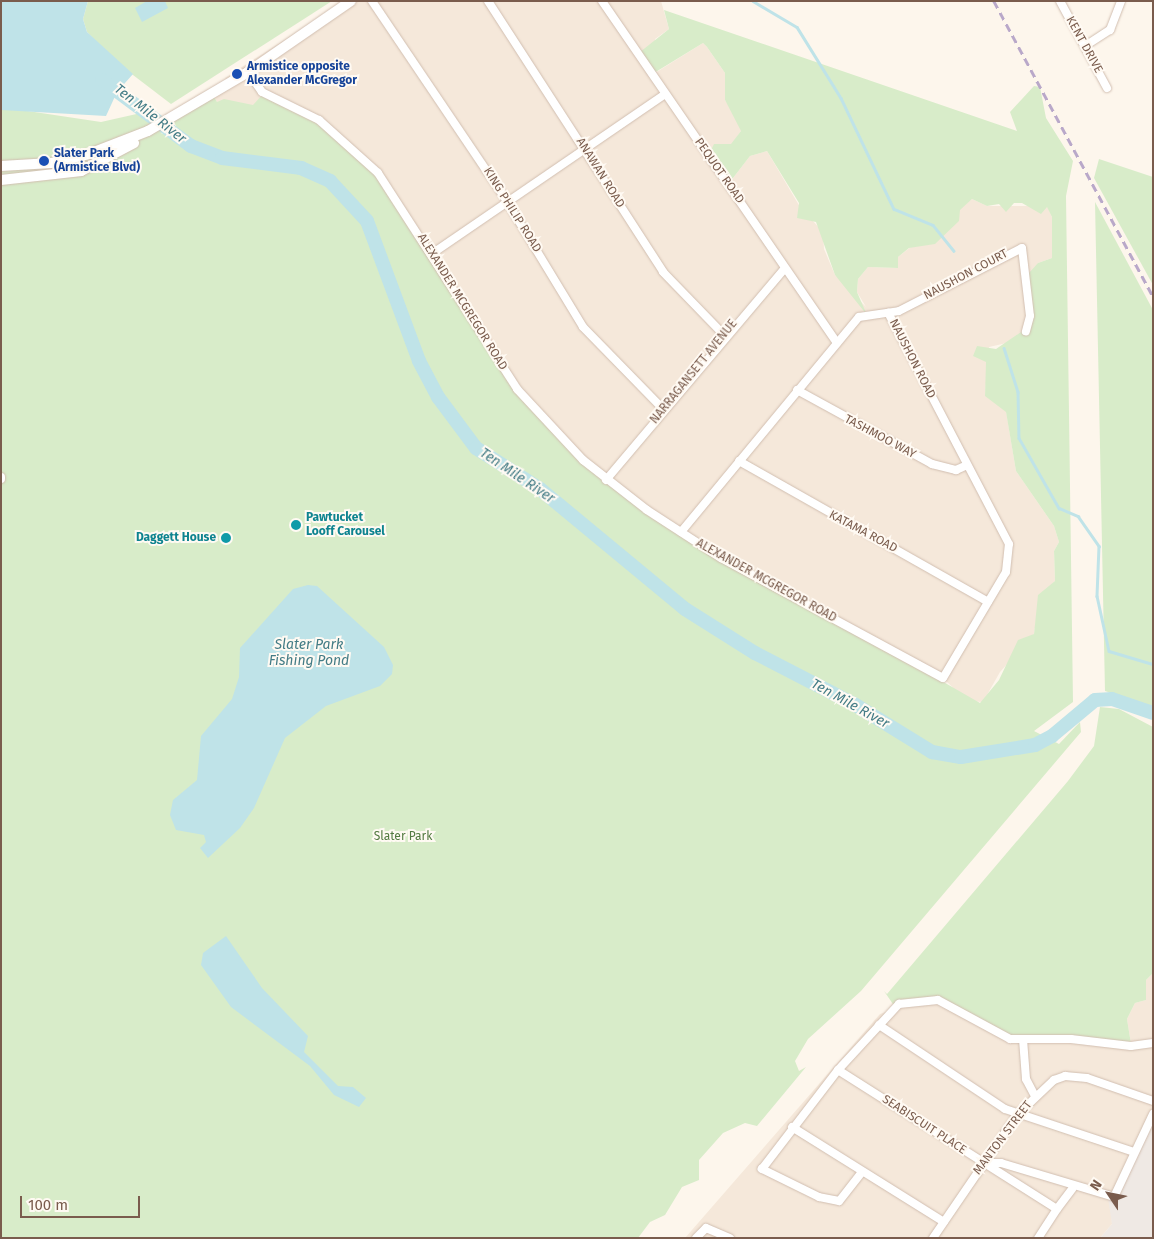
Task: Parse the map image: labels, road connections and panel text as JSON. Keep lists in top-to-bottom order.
{
  "streets": {
    "street": [
      "KENT DRIVE",
      "PEQUOT ROAD",
      "ANAWAN ROAD",
      "KING PHILIP ROAD",
      "NAUSHON COURT",
      "ALEXANDER MCGREGOR ROAD",
      "NAUSHON ROAD",
      "NARRAGANSETT AVENUE",
      "TASHMOO WAY",
      "KATAMA ROAD",
      "SEABISCUIT PLACE",
      "MANTON STREET"
    ]
  },
  "crossings": [
    ["PEQUOT ROAD", "NAUSHON ROAD"],
    ["PEQUOT ROAD", "NARRAGANSETT AVENUE"],
    ["ANAWAN ROAD", "NARRAGANSETT AVENUE"],
    ["KING PHILIP ROAD", "NARRAGANSETT AVENUE"],
    ["NAUSHON COURT", "NAUSHON ROAD"],
    ["ALEXANDER MCGREGOR ROAD", "NAUSHON ROAD"],
    ["ALEXANDER MCGREGOR ROAD", "NARRAGANSETT AVENUE"],
    ["NAUSHON ROAD", "TASHMOO WAY"],
    ["NAUSHON ROAD", "KATAMA ROAD"],
    ["SEABISCUIT PLACE", "MANTON STREET"]
  ],
  "water": ["Ten Mile River", "Slater Park Fishing Pond"],
  "parks": ["Slater Park"],
  "places": [
    "Armistice opposite Alexander McGregor",
    "Slater Park (Armistice Blvd)",
    "Pawtucket Looff Carousel",
    "Daggett House"
  ],
  "scale_bar": "100 m",
  "north": "top left"
}
